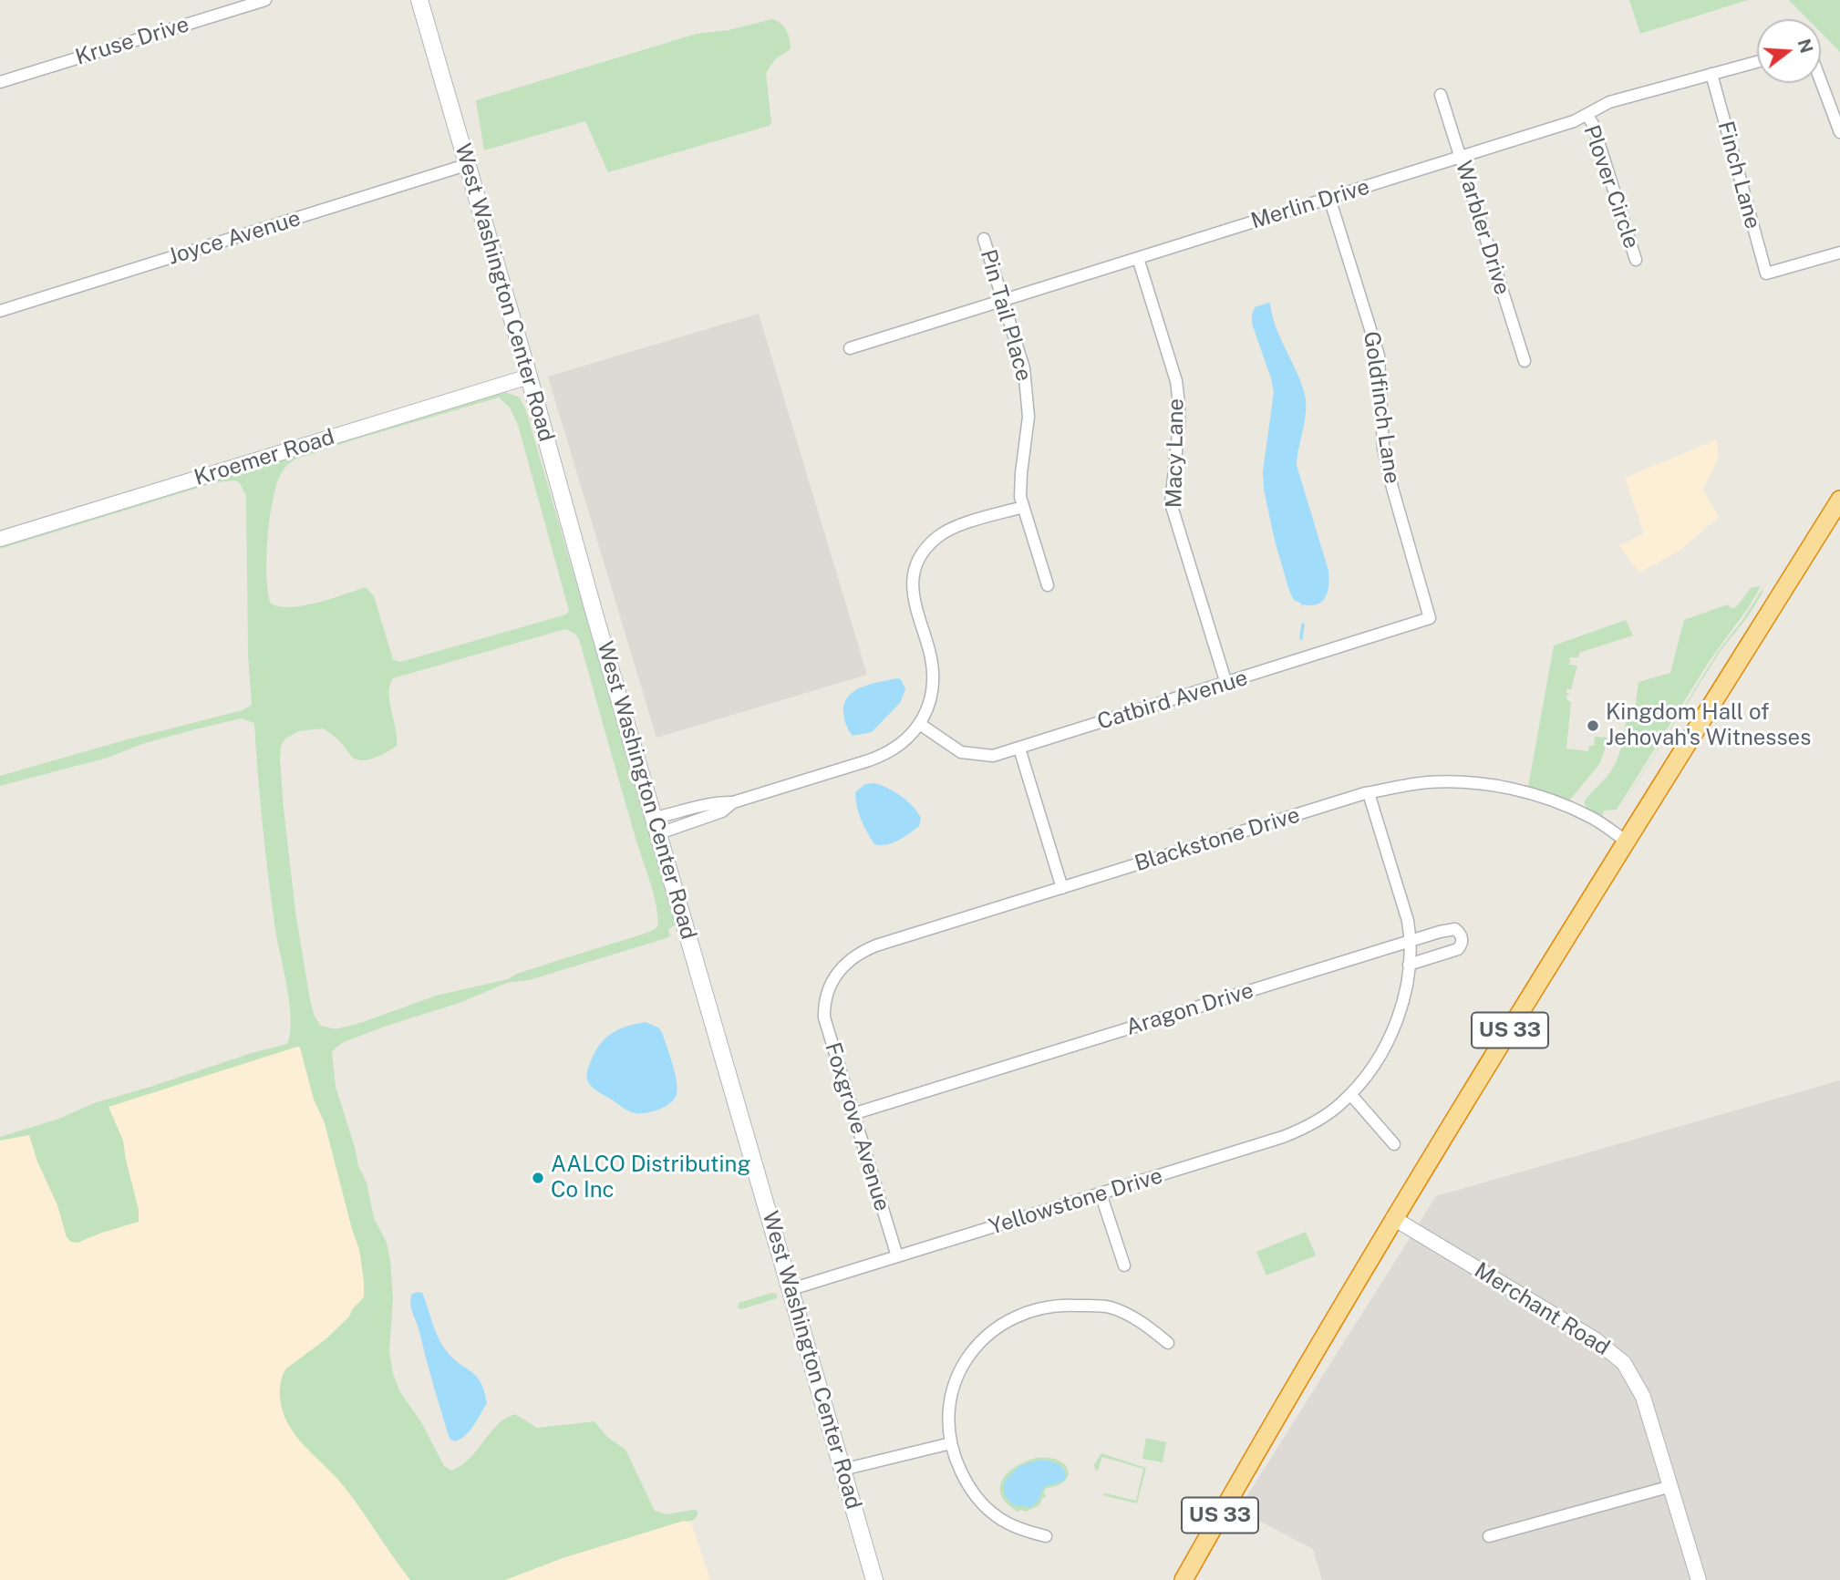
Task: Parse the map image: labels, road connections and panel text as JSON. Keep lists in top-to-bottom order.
{
  "streets": {
    "highway": ["US 33"],
    "main road": ["West Washington Center Road"],
    "street": [
      "Kruse Drive",
      "Finch Lane",
      "Plover Circle",
      "Merlin Drive",
      "Warbler Drive",
      "Joyce Avenue",
      "Pin Tail Place",
      "Goldfinch Lane",
      "Macy Lane",
      "Kroemer Road",
      "Catbird Avenue",
      "Blackstone Drive",
      "Aragon Drive",
      "Foxgrove Avenue",
      "Yellowstone Drive",
      "Merchant Road"
    ]
  },
  "crossings": [
    ["Finch Lane", "Merlin Drive"],
    ["Plover Circle", "Merlin Drive"],
    ["Merlin Drive", "Warbler Drive"],
    ["Merlin Drive", "Pin Tail Place"],
    ["Merlin Drive", "Goldfinch Lane"],
    ["Merlin Drive", "Macy Lane"],
    ["Joyce Avenue", "West Washington Center Road"],
    ["West Washington Center Road", "Kroemer Road"],
    ["West Washington Center Road", "Yellowstone Drive"],
    ["Goldfinch Lane", "Catbird Avenue"],
    ["Macy Lane", "Catbird Avenue"],
    ["Blackstone Drive", "US 33"],
    ["Blackstone Drive", "Foxgrove Avenue"],
    ["Blackstone Drive", "Yellowstone Drive"],
    ["Aragon Drive", "Foxgrove Avenue"],
    ["Aragon Drive", "Yellowstone Drive"],
    ["US 33", "Merchant Road"],
    ["Foxgrove Avenue", "Yellowstone Drive"]
  ],
  "places": ["Kingdom Hall of Jehovah's Witnesses", "AALCO Distributing Co Inc"],
  "north": "right"
}
